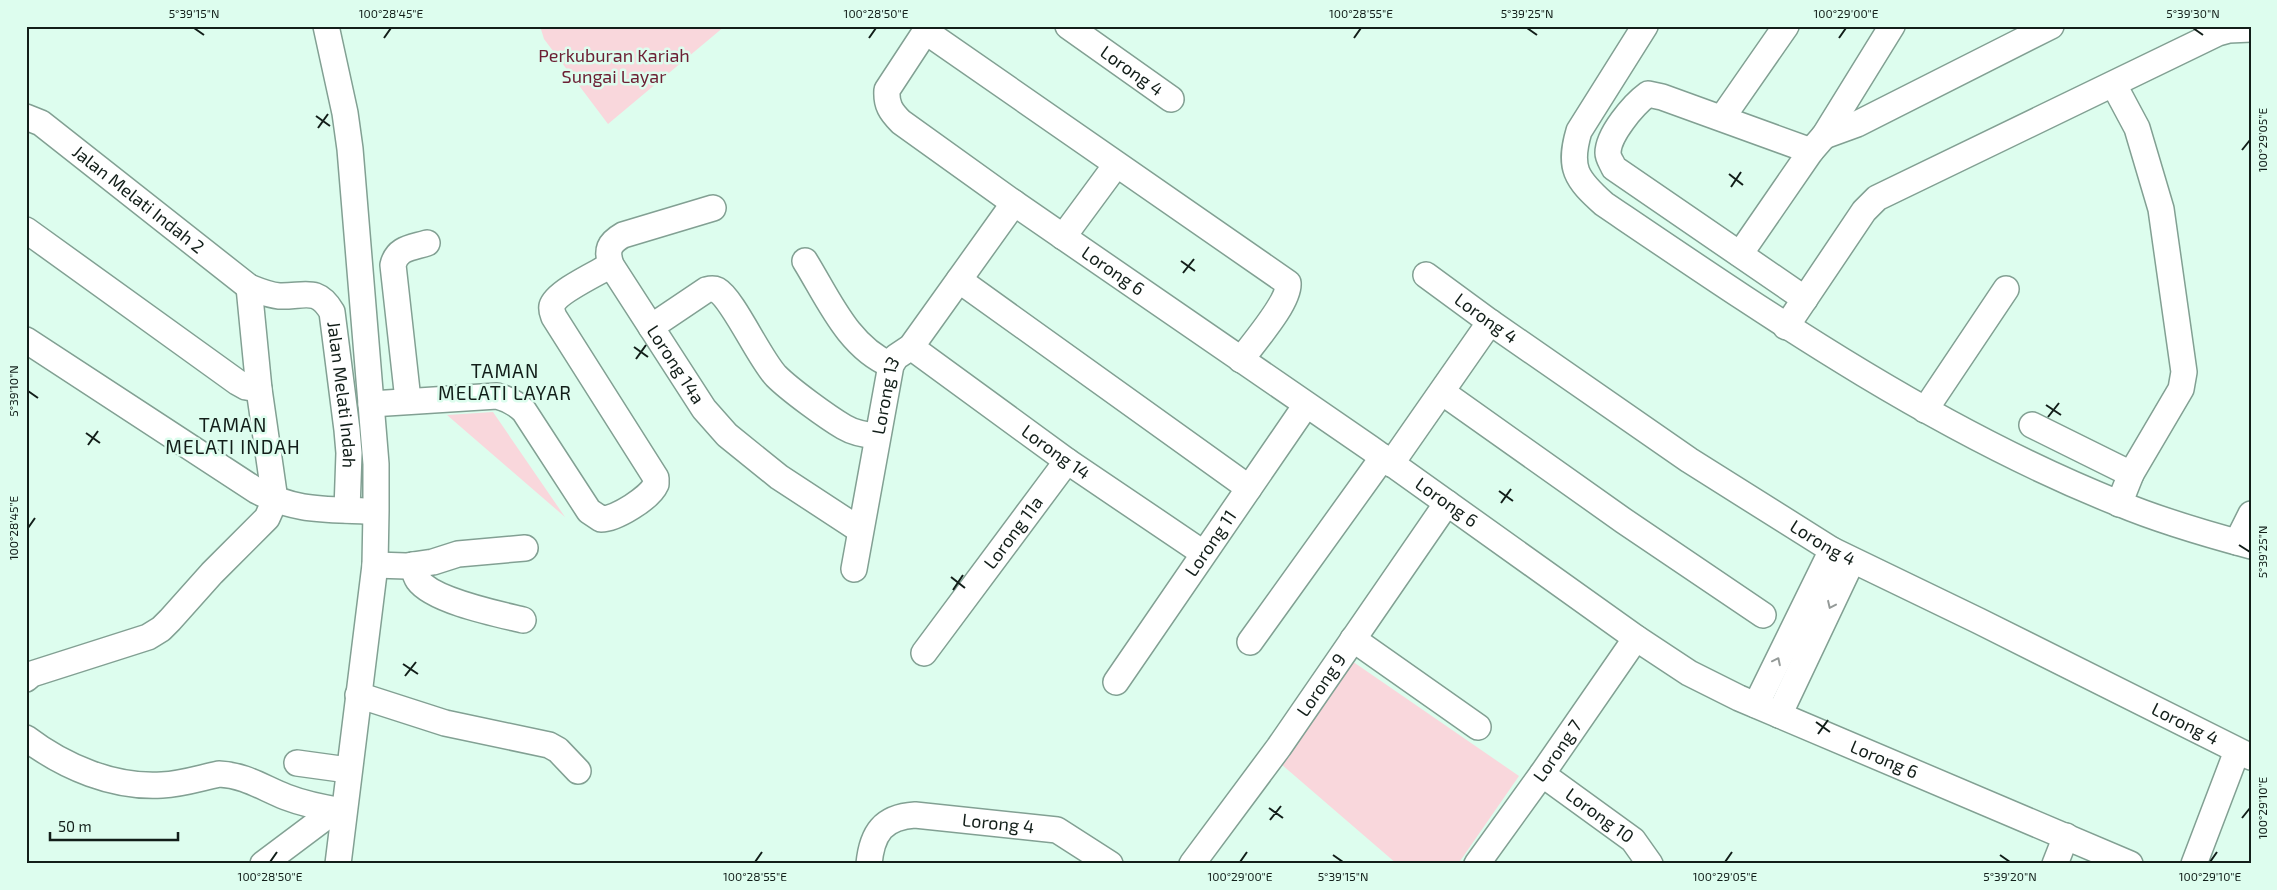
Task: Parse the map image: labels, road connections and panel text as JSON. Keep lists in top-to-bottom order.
{
  "streets": {
    "street": [
      "Lorong 4",
      "Jalan Melati Indah 2",
      "Lorong 6",
      "Lorong 14a",
      "Jalan Melati Indah",
      "Lorong 13",
      "Lorong 14",
      "Lorong 11a",
      "Lorong 11",
      "Lorong 9",
      "Lorong 7",
      "Lorong 10"
    ]
  },
  "crossings": [
    ["Jalan Melati Indah 2", "Jalan Melati Indah"],
    ["Lorong 6", "Lorong 13"],
    ["Lorong 6", "Lorong 11"],
    ["Lorong 6", "Lorong 9"],
    ["Lorong 6", "Lorong 7"],
    ["Lorong 14a", "Lorong 13"],
    ["Lorong 13", "Lorong 14"],
    ["Lorong 14", "Lorong 11a"],
    ["Lorong 14", "Lorong 11"],
    ["Lorong 7", "Lorong 10"]
  ],
  "districts": ["TAMAN MELATI LAYAR", "TAMAN MELATI INDAH"],
  "parks": ["Perkuburan Kariah Sungai Layar"],
  "scale_bar": "50 m",
  "coordinates": [
    "5°39'15\"N",
    "100°28'45\"E",
    "100°28'50\"E",
    "100°28'55\"E",
    "5°39'25\"N",
    "100°29'00\"E",
    "5°39'30\"N",
    "100°29'05\"E",
    "5°39'10\"N",
    "100°29'10\"E",
    "5°39'20\"N"
  ]
}
